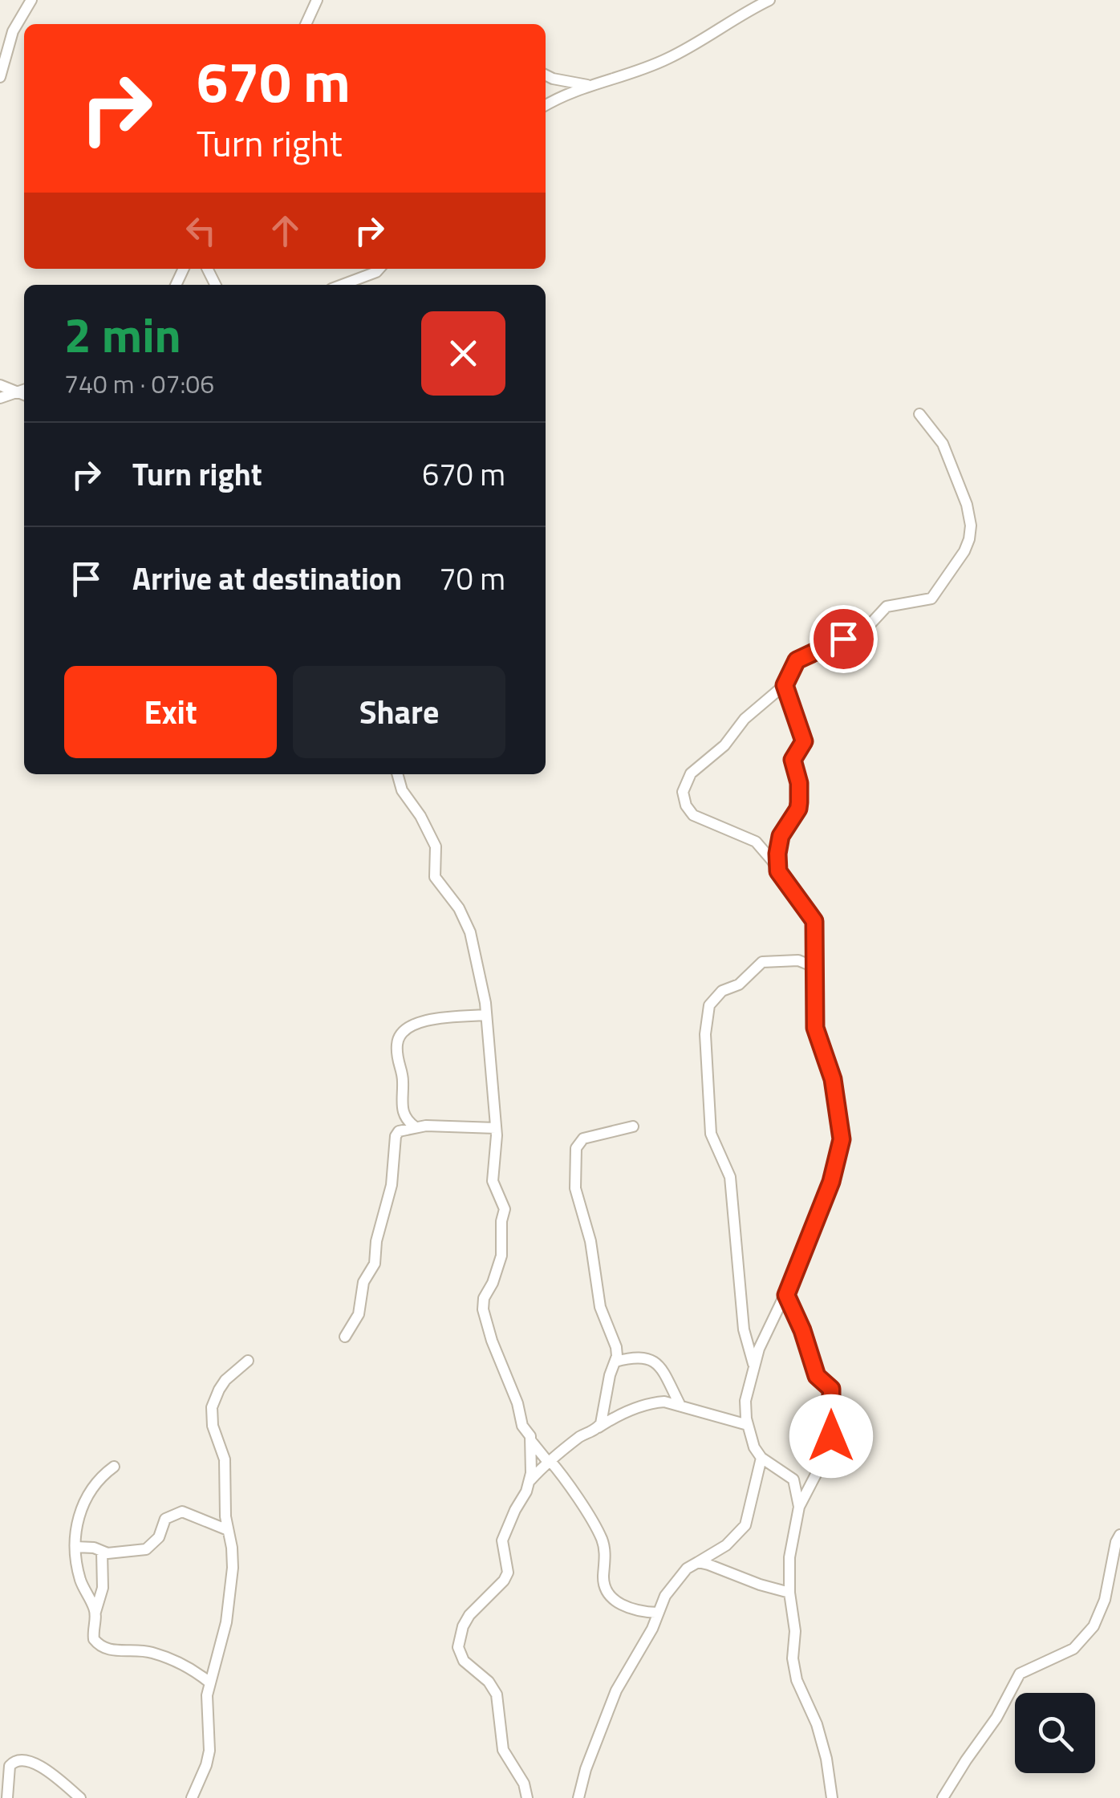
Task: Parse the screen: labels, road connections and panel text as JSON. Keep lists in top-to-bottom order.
{
  "page": {
    "turn": ["670 m", "Turn right"],
    "heading": ["2 min", "740 m · 07:06"],
    "list": [
      {
        "name": "Turn right",
        "value": "670 m"
      },
      {
        "name": "Arrive at destination",
        "value": "70 m"
      }
    ],
    "buttons": ["Exit", "Share"]
  }
}
